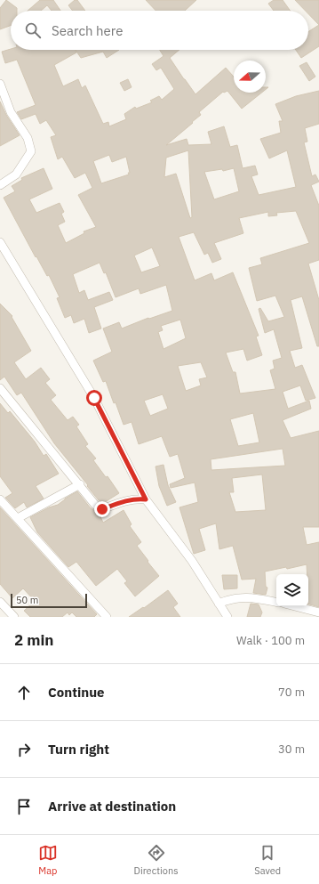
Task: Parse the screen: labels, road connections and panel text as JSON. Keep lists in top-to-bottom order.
{
  "scale_bar": "50 m",
  "north": "left",
  "page": {
    "search": "Search here",
    "scale": "50 m",
    "heading": ["2 min", "Walk · 100 m"],
    "list": [
      ["Continue", "70 m"],
      ["Turn right", "30 m"],
      "Arrive at destination"
    ],
    "nav": ["Map", "Directions", "Saved"]
  }
}
